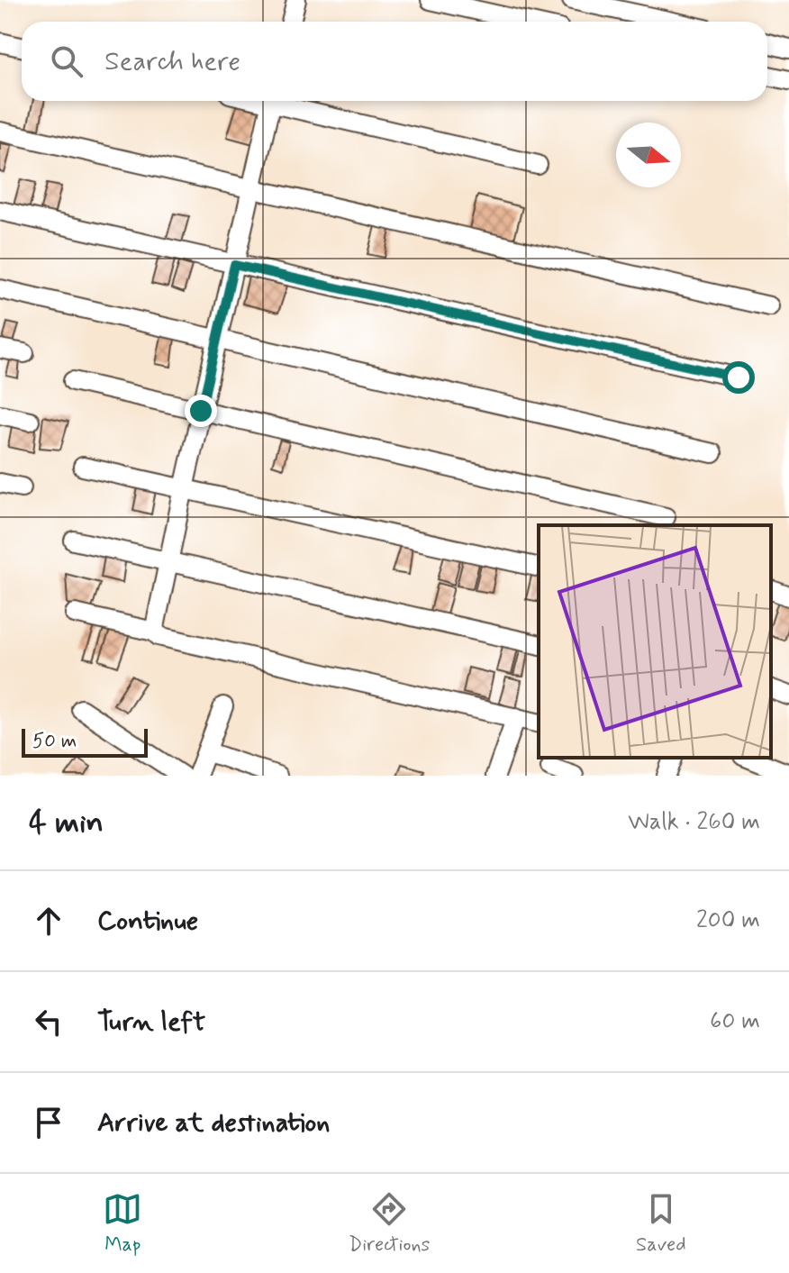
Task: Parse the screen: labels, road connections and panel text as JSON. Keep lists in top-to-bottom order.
{
  "scale_bar": "50 m",
  "north": "right",
  "page": {
    "search": "Search here",
    "scale": "50 m",
    "heading": ["4 min", "Walk · 260 m"],
    "list": [
      ["Continue", "200 m"],
      ["Turn left", "60 m"],
      "Arrive at destination"
    ],
    "nav": ["Map", "Directions", "Saved"]
  }
}
